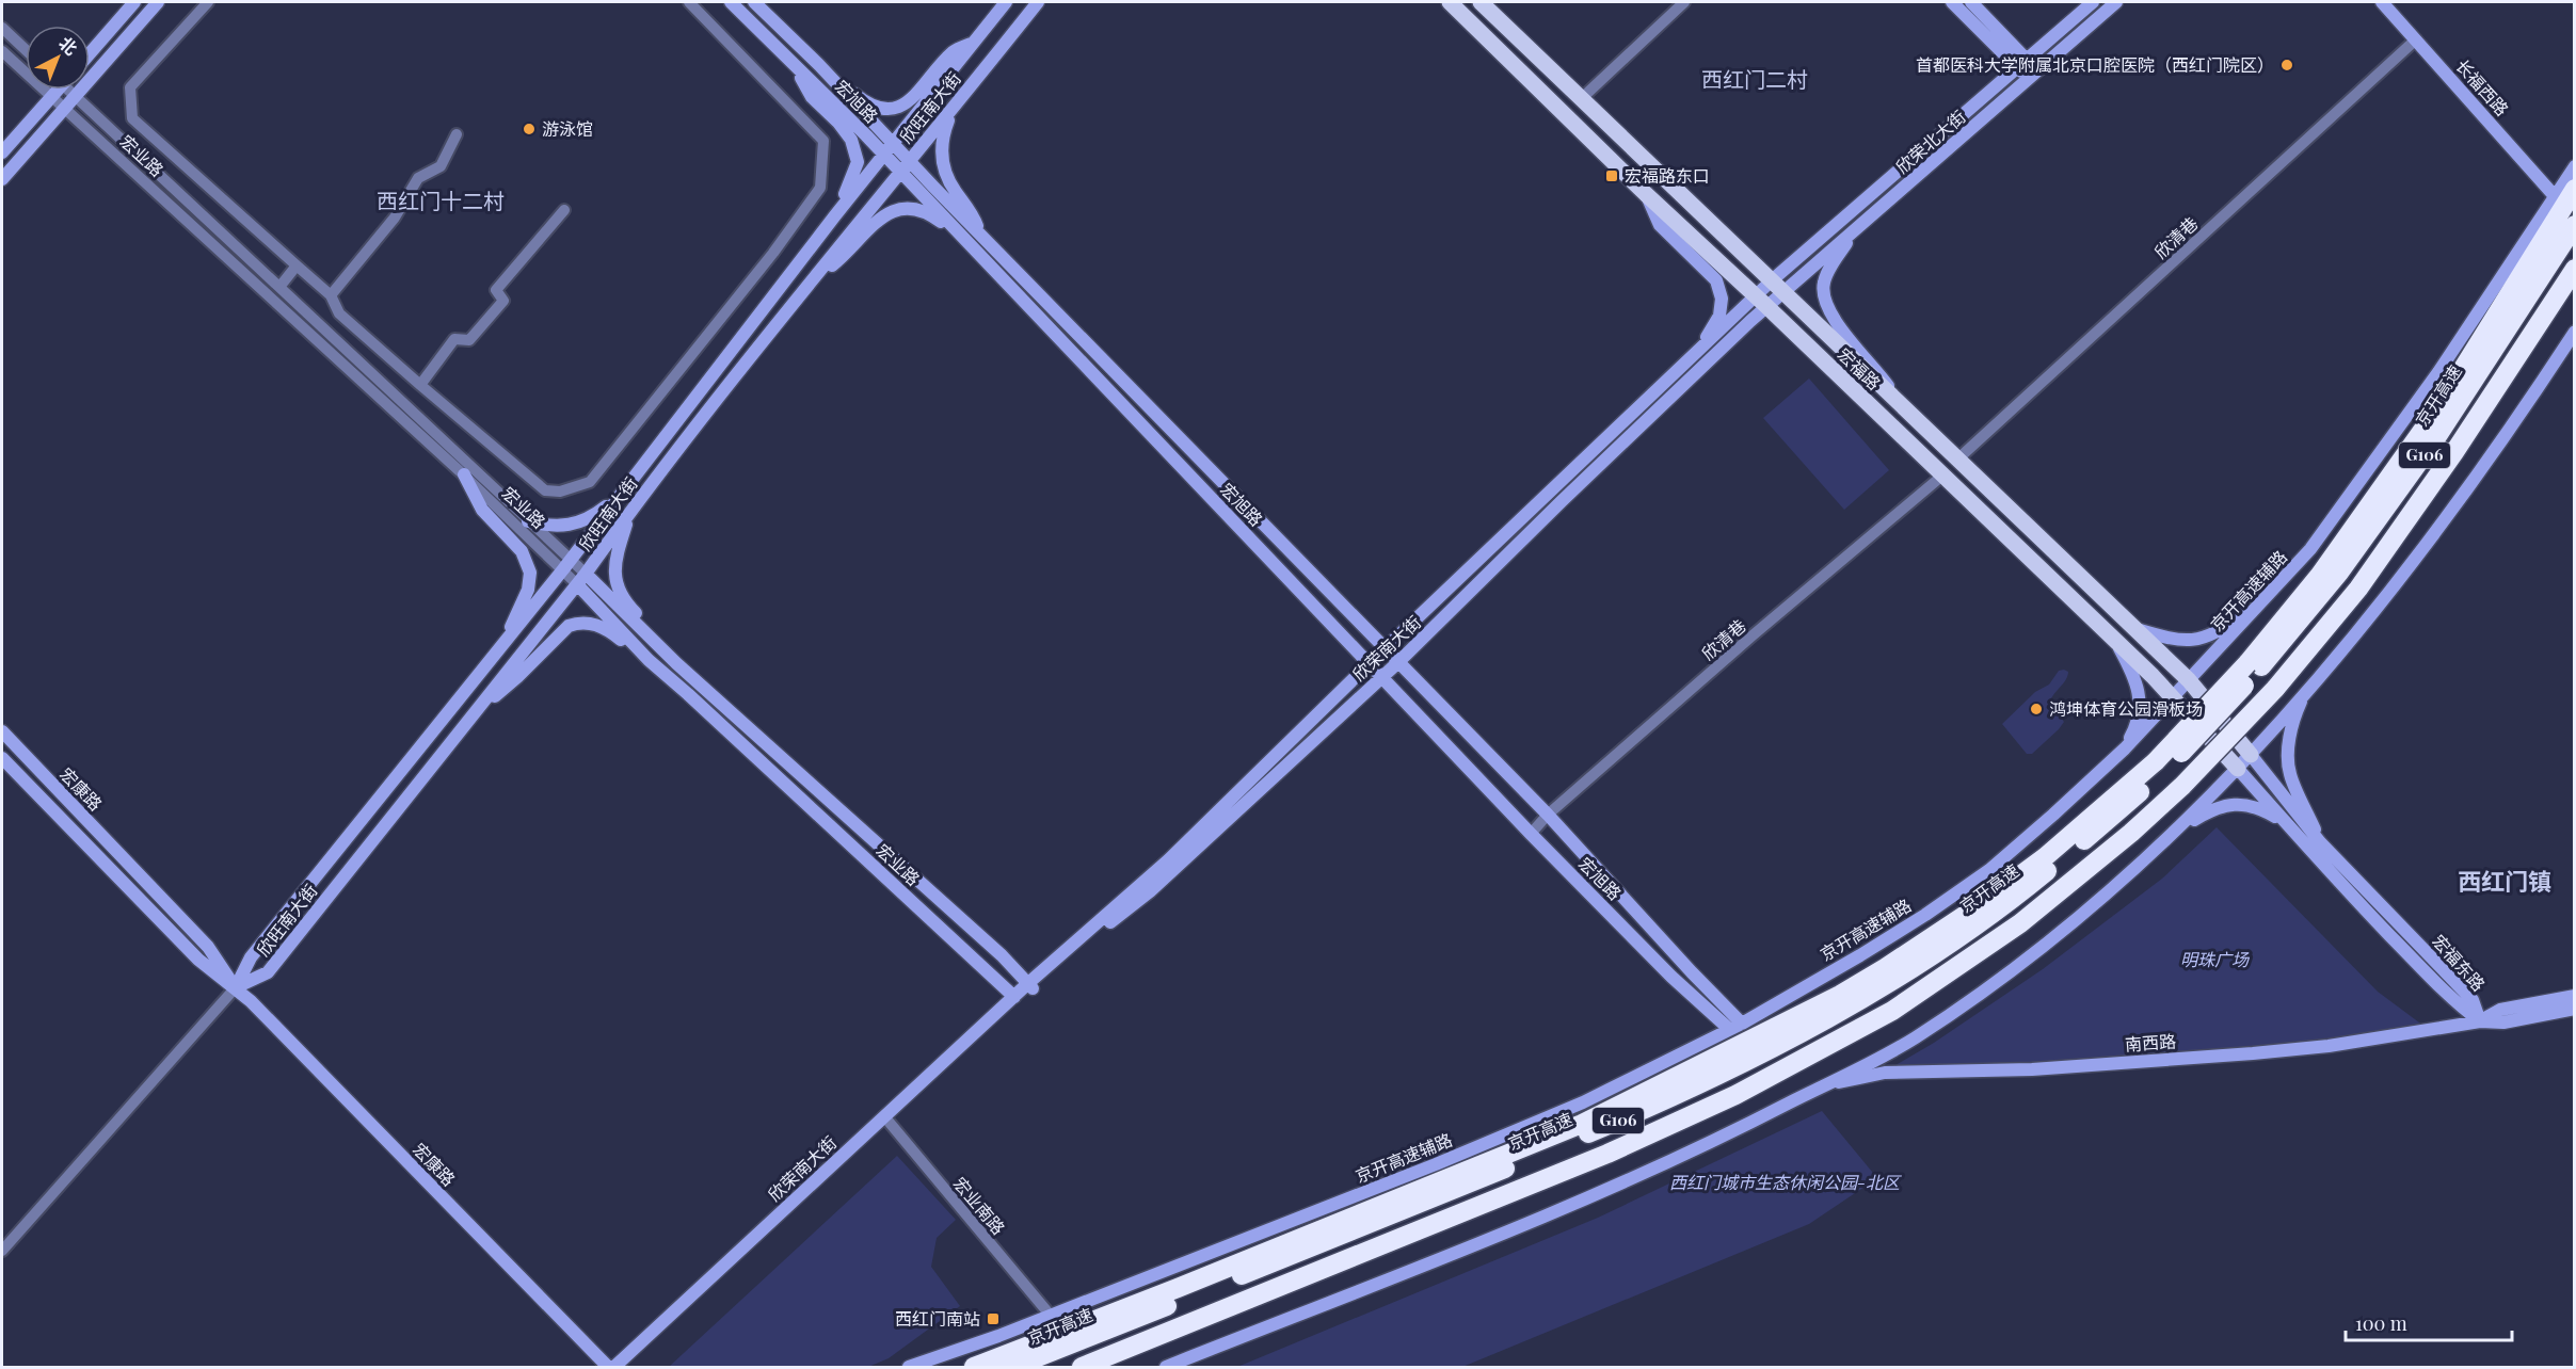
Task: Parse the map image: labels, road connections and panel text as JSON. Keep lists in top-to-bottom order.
{
  "streets": {
    "highway": ["京开高速", "G106"],
    "main road": ["宏福路"],
    "street": [
      "长福西路",
      "宏旭路",
      "欣旺南大街",
      "欣荣北大街",
      "宏业路",
      "欣清巷",
      "京开高速辅路",
      "欣荣南大街",
      "宏康路",
      "宏福东路",
      "南西路",
      "宏业南路"
    ]
  },
  "crossings": [
    ["长福西路", "欣清巷"],
    ["长福西路", "京开高速辅路"],
    ["宏旭路", "欣旺南大街"],
    ["宏旭路", "欣清巷"],
    ["宏旭路", "京开高速辅路"],
    ["宏旭路", "欣荣南大街"],
    ["欣旺南大街", "宏业路"],
    ["欣旺南大街", "宏康路"],
    ["欣荣北大街", "宏福路"],
    ["欣荣北大街", "欣荣南大街"],
    ["宏业路", "欣荣南大街"],
    ["欣清巷", "宏福路"],
    ["宏福路", "京开高速辅路"],
    ["宏福路", "欣荣南大街"],
    ["宏福路", "宏福东路"],
    ["京开高速", "G106"],
    ["京开高速辅路", "宏业南路"],
    ["欣荣南大街", "宏业南路"],
    ["宏福东路", "南西路"]
  ],
  "districts": ["西红门二村", "西红门十二村", "西红门镇"],
  "parks": ["明珠广场", "西红门城市生态休闲公园-北区"],
  "places": {
    "other": ["首都医科大学附属北京口腔医院（西红门院区）", "游泳馆", "鸿坤体育公园滑板场"],
    "transit": ["宏福路东口", "西红门南站"]
  },
  "scale_bar": "100 m",
  "north": "top right"
}
